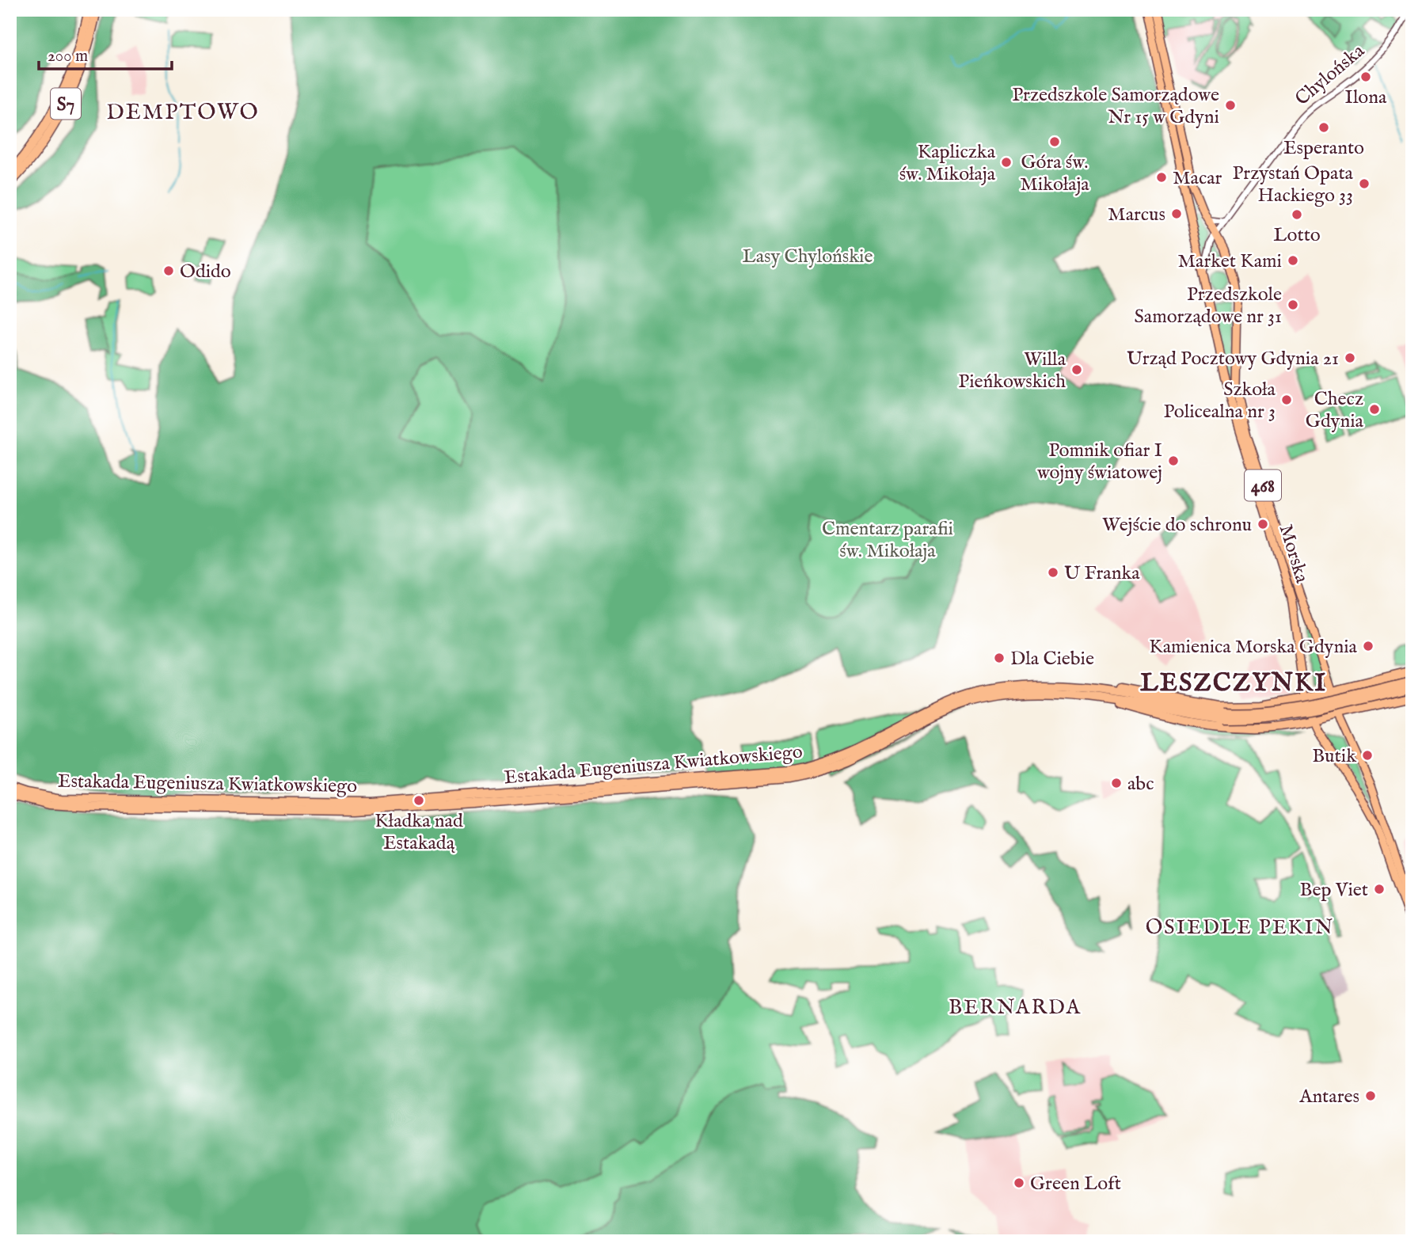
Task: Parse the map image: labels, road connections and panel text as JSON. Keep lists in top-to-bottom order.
{
  "streets": {
    "highway": ["S7", "Estakada Eugeniusza Kwiatkowskiego"],
    "main road": ["468", "Morska"],
    "street": ["Chylońska"]
  },
  "crossings": [
    ["Chylońska", "Morska"]
  ],
  "districts": [
    "DEMPTOWO",
    "LESZCZYNKI",
    "OSIEDLE PEKIN",
    "BERNARDA"
  ],
  "parks": ["Lasy Chylońskie", "Cmentarz parafii św. Mikołaja"],
  "places": [
    "Ilona",
    "Przedszkole Samorządowe Nr 15 w Gdyni",
    "Esperanto",
    "Góra św. Mikołaja",
    "Kapliczka św. Mikołaja",
    "Macar",
    "Przystań Opata Hackiego 33",
    "Marcus",
    "Lotto",
    "Market Kami",
    "Odido",
    "Przedszkole Samorządowe nr 31",
    "Urząd Pocztowy Gdynia 21",
    "Willa Pieńkowskich",
    "Szkoła Policealna nr 3",
    "Checz Gdynia",
    "Pomnik ofiar I wojny światowej",
    "Wejście do schronu",
    "U Franka",
    "Kamienica Morska Gdynia",
    "Dla Ciebie",
    "Butik",
    "abc",
    "Kładka nad Estakadą",
    "Bep Viet",
    "Antares",
    "Green Loft"
  ],
  "scale_bar": "200 m"
}
